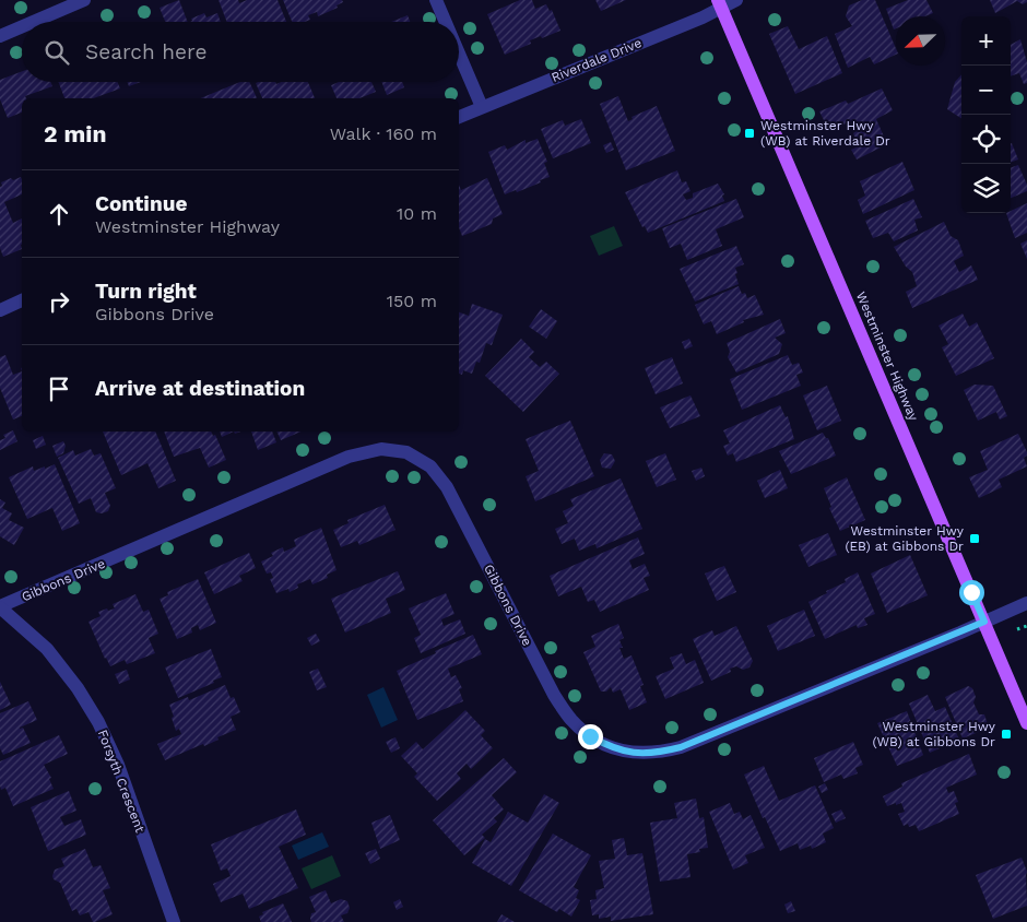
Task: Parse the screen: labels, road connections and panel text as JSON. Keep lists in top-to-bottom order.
{
  "streets": {
    "main road": ["Westminster Highway"],
    "street": ["Riverdale Drive", "Gibbons Drive", "Forsyth Crescent"]
  },
  "crossings": [
    ["Riverdale Drive", "Westminster Highway"],
    ["Westminster Highway", "Gibbons Drive"],
    ["Gibbons Drive", "Forsyth Crescent"]
  ],
  "places": {
    "transit": ["Westminster Hwy (WB) at Riverdale Dr", "Westminster Hwy (EB) at Gibbons Dr", "Westminster Hwy (WB) at Gibbons Dr"]
  },
  "north": "bottom left",
  "page": {
    "map_buttons": ["+", "−"],
    "search": "Search here",
    "heading": ["2 min", "Walk · 160 m"],
    "list": [
      ["Continue", "Westminster Highway", "10 m"],
      ["Turn right", "Gibbons Drive", "150 m"],
      "Arrive at destination"
    ]
  }
}
